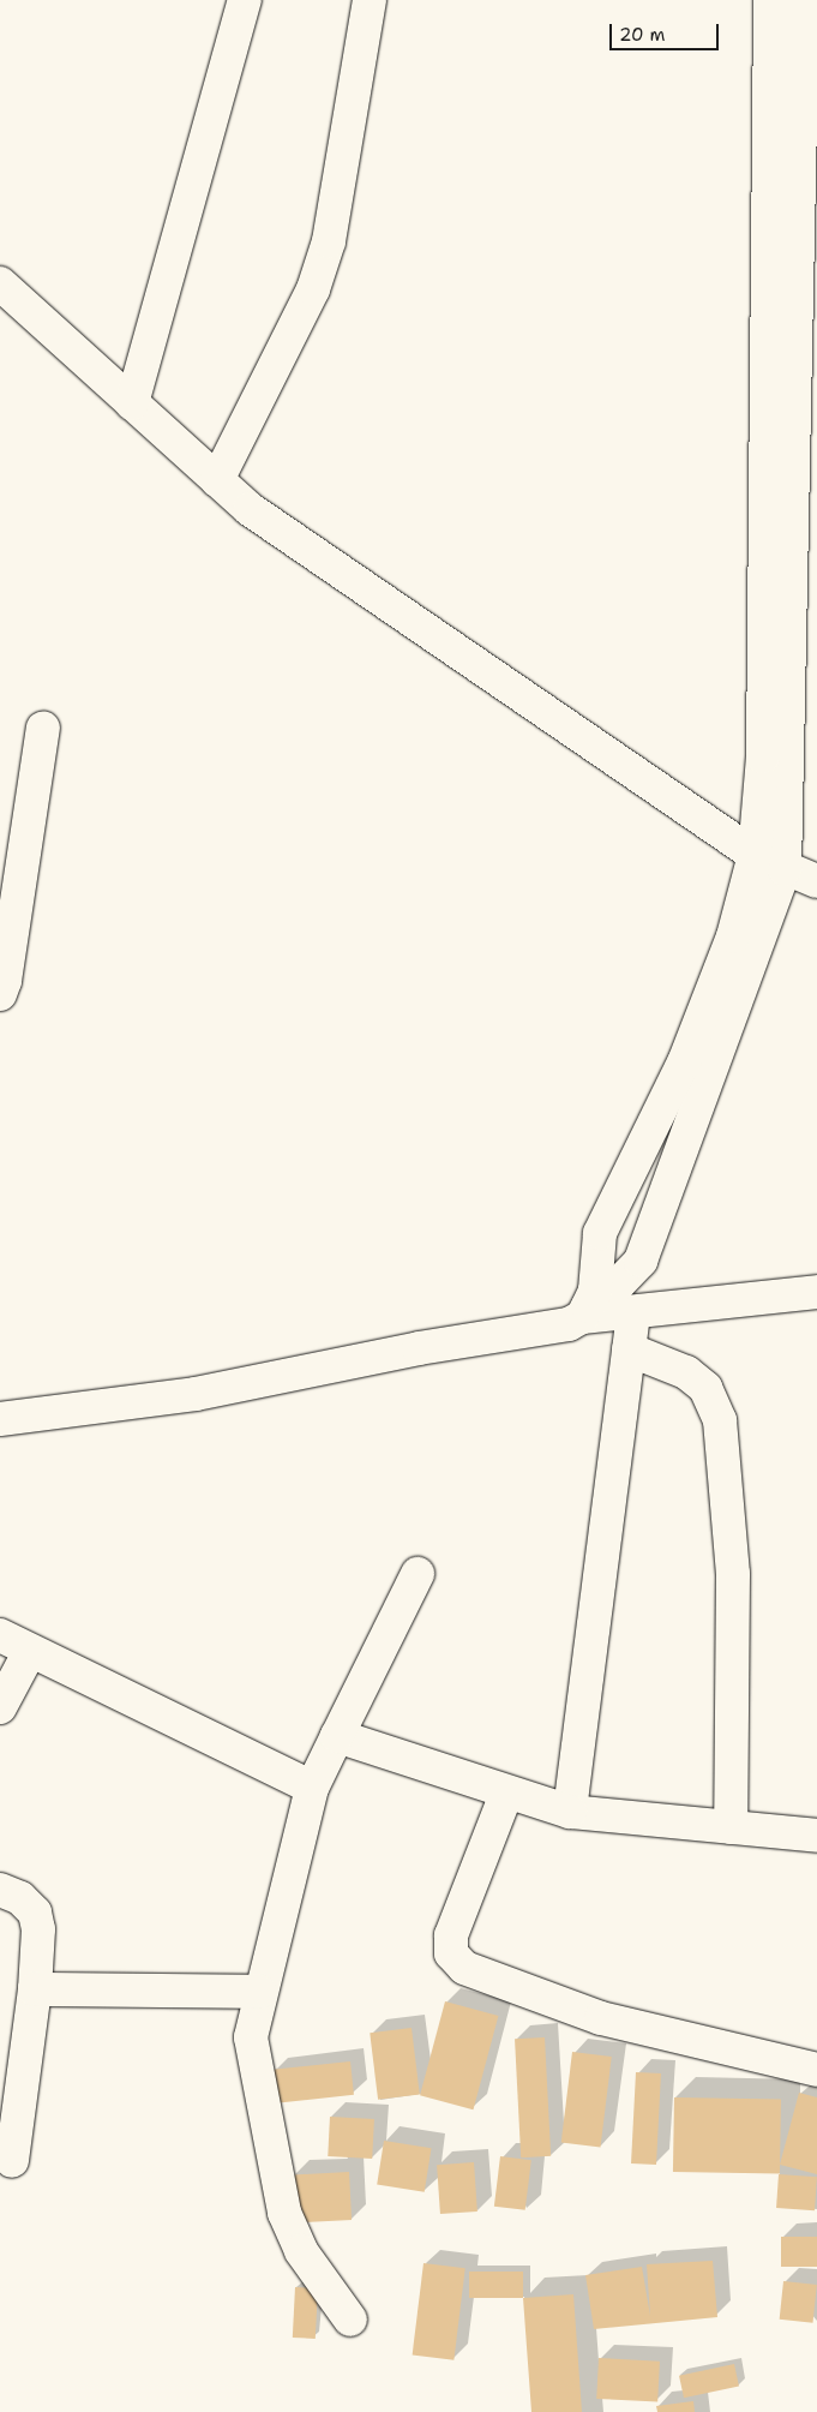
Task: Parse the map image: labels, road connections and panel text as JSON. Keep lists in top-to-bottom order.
{
  "scale_bar": "20 m"
}
